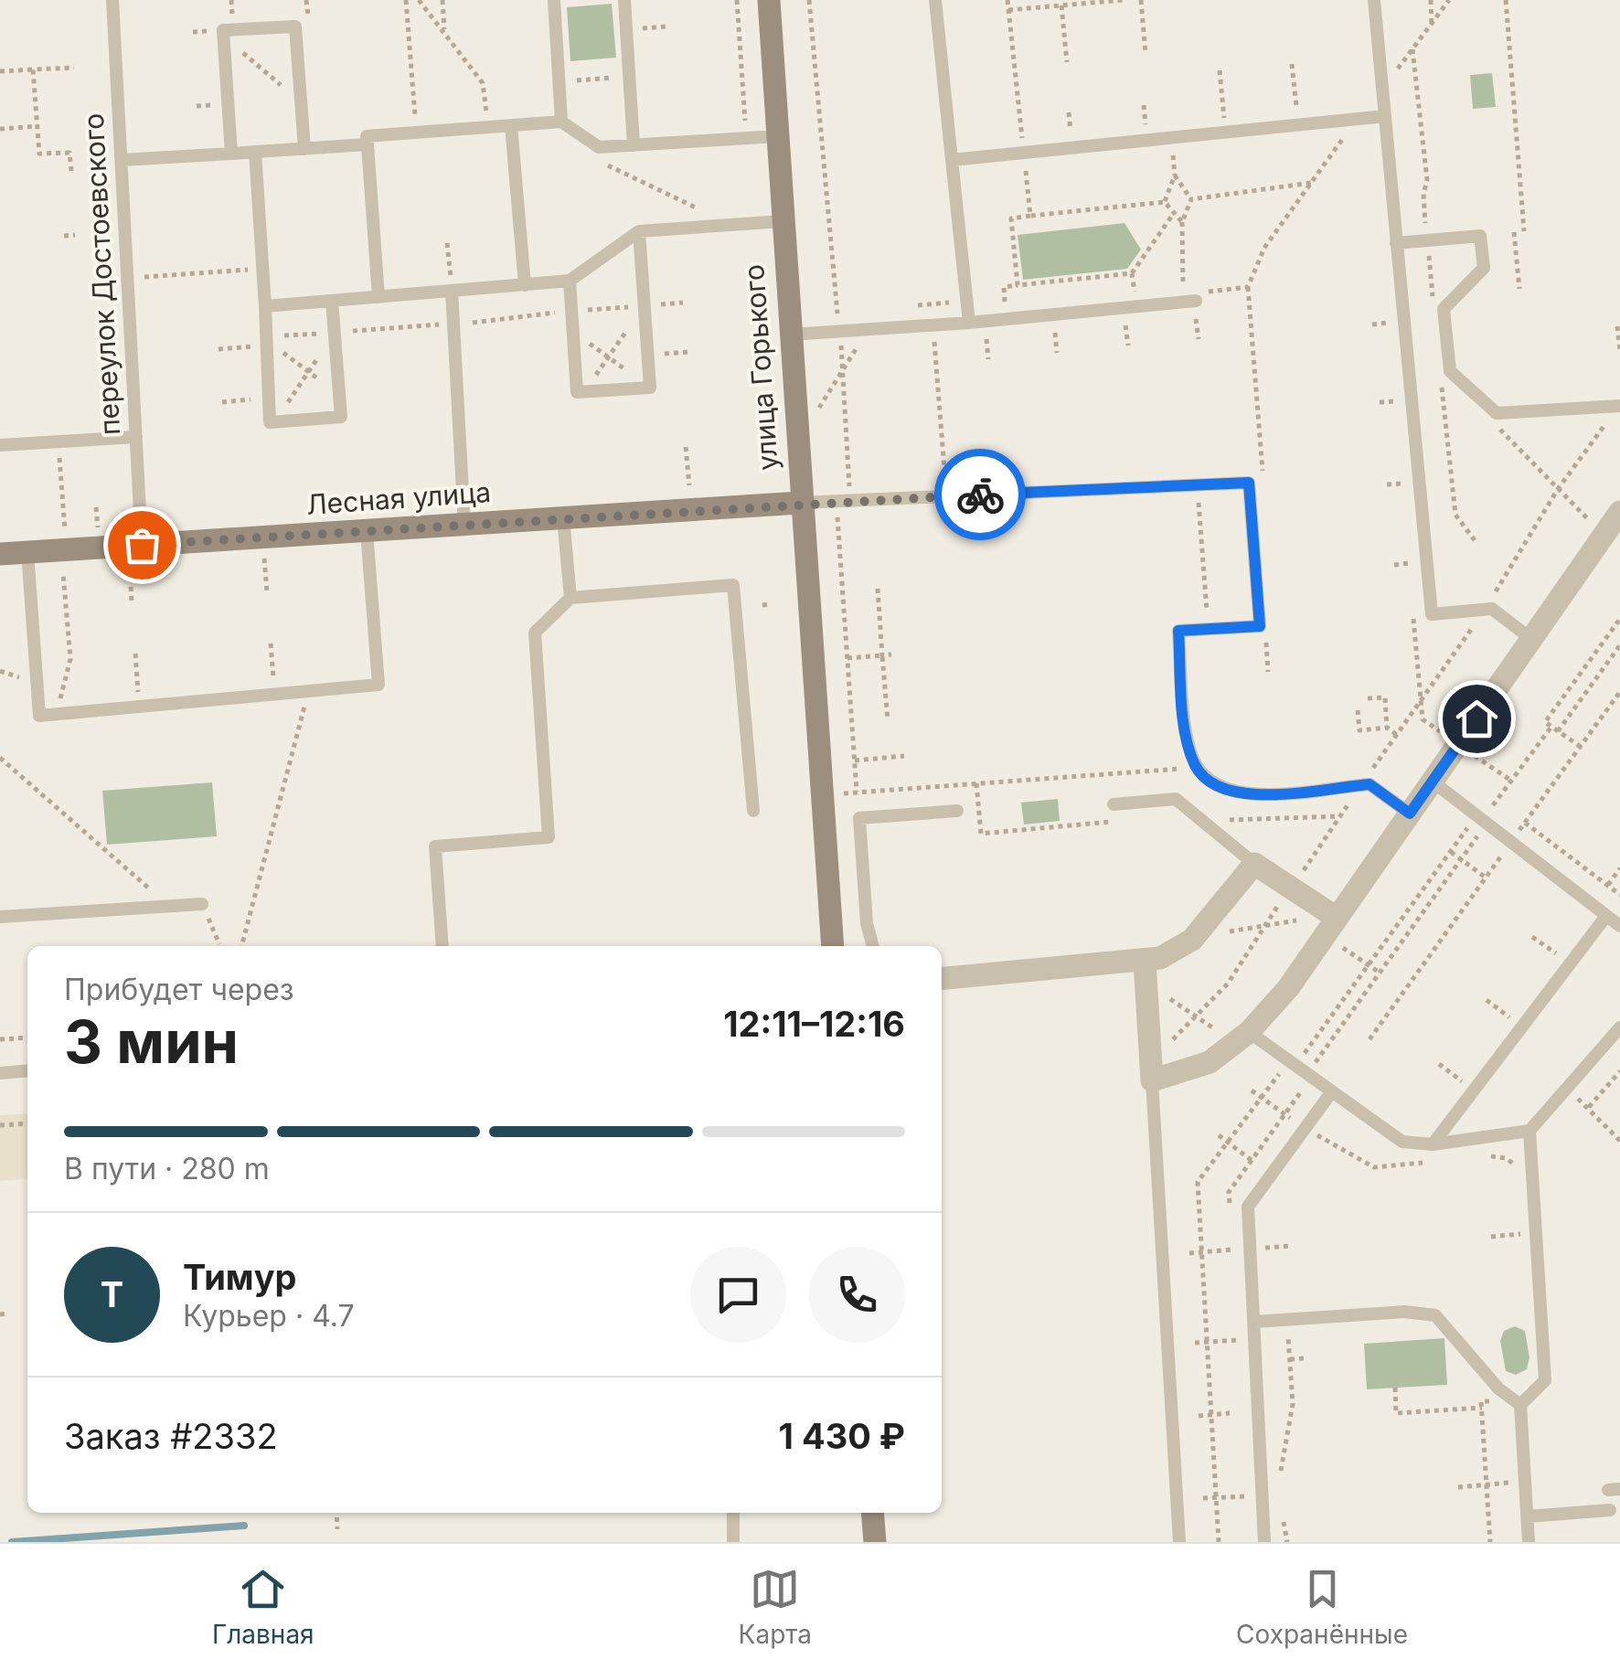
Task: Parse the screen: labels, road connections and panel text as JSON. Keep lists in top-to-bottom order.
{
  "streets": {
    "street": ["улица Горького", "Лесная улица"],
    "lane": ["переулок Достоевского"]
  },
  "crossings": [
    ["переулок Достоевского", "Лесная улица"],
    ["улица Горького", "Лесная улица"]
  ],
  "page": {
    "heading": ["3 мин", "Прибудет через", "12:11–12:16"],
    "panel": [
      "Тимур",
      "Курьер · 4.7",
      "Заказ #2332",
      "1 430 ₽"
    ],
    "bar": "В пути · 280 m",
    "round": "Т",
    "tabs": ["Главная", "Карта", "Сохранённые"]
  }
}
